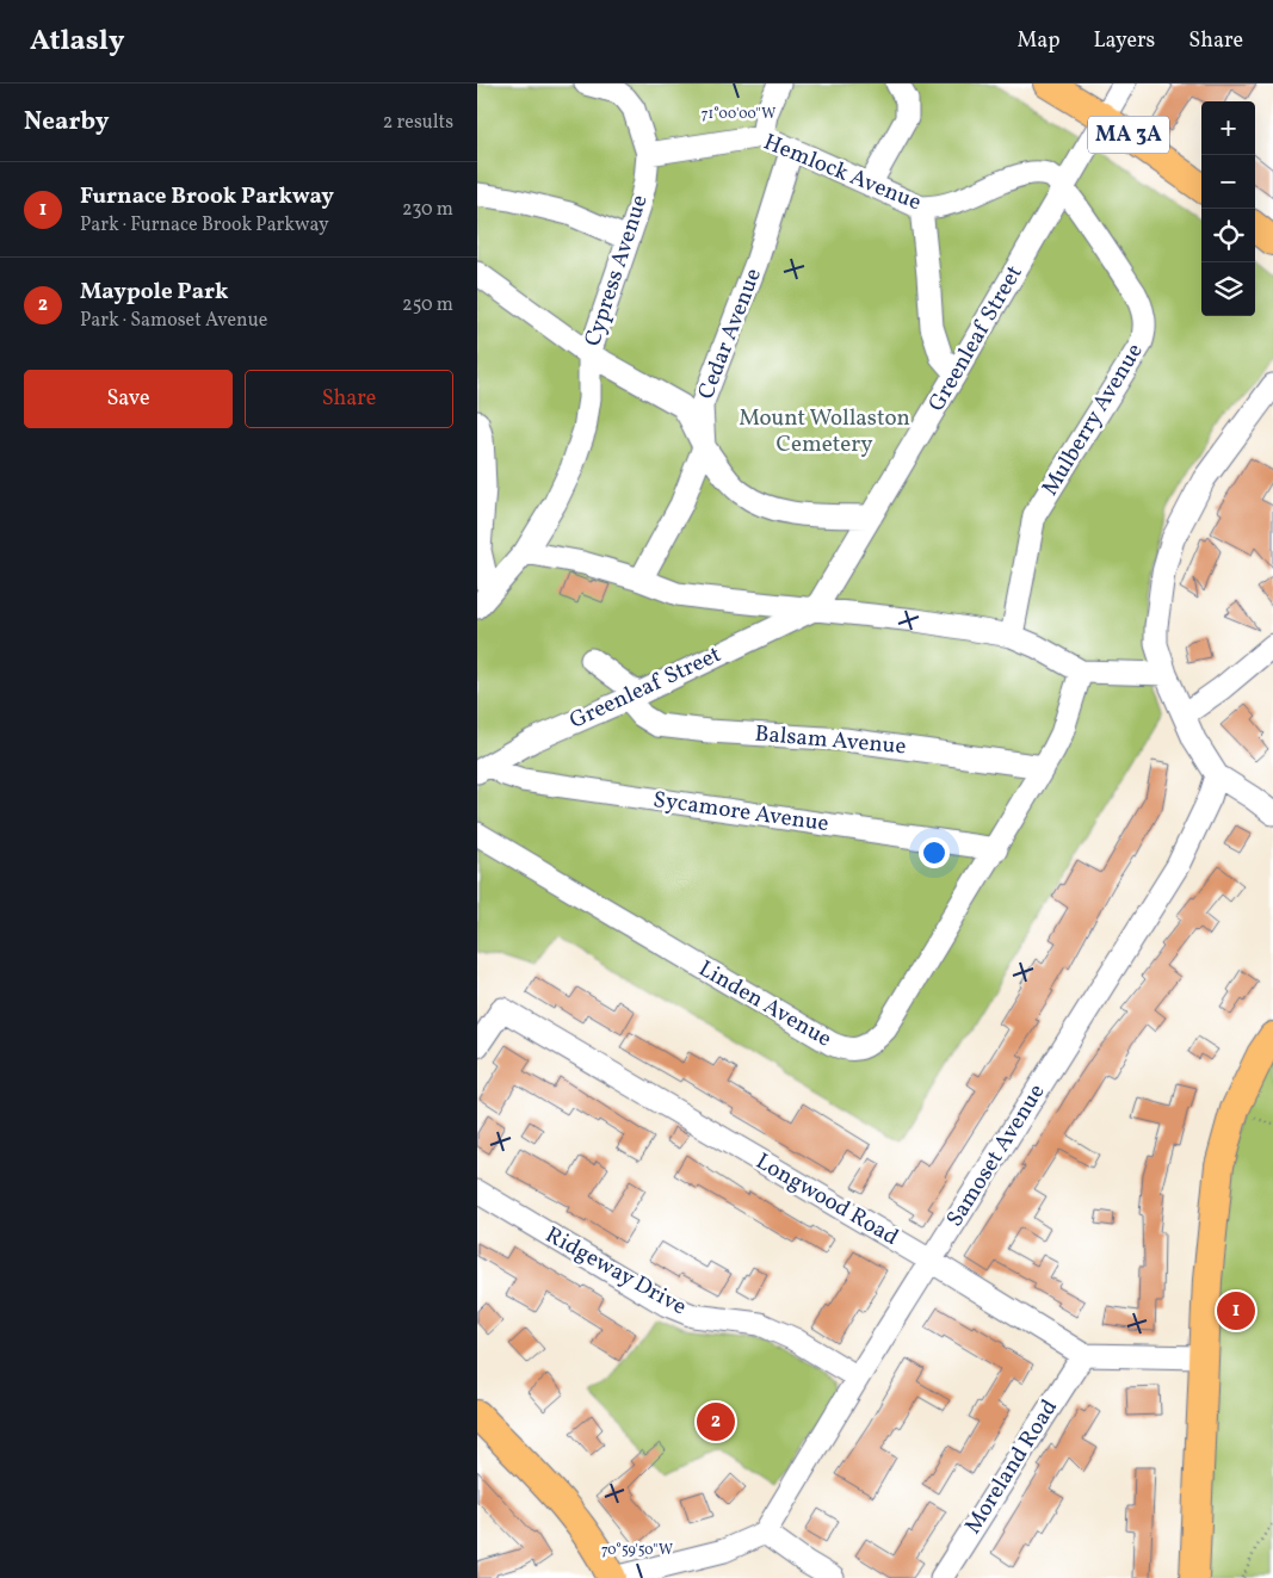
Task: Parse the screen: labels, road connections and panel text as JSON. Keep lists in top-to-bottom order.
{
  "streets": {
    "main road": ["MA 3A"],
    "street": [
      "Hemlock Avenue",
      "Cypress Avenue",
      "Cedar Avenue",
      "Greenleaf Street",
      "Mulberry Avenue",
      "Balsam Avenue",
      "Sycamore Avenue",
      "Linden Avenue",
      "Samoset Avenue",
      "Longwood Road",
      "Ridgeway Drive",
      "Moreland Road"
    ]
  },
  "crossings": [
    ["MA 3A", "Greenleaf Street"],
    ["Hemlock Avenue", "Cypress Avenue"],
    ["Hemlock Avenue", "Cedar Avenue"],
    ["Hemlock Avenue", "Greenleaf Street"],
    ["Hemlock Avenue", "Mulberry Avenue"],
    ["Greenleaf Street", "Mulberry Avenue"],
    ["Greenleaf Street", "Balsam Avenue"],
    ["Greenleaf Street", "Sycamore Avenue"],
    ["Balsam Avenue", "Linden Avenue"],
    ["Sycamore Avenue", "Linden Avenue"],
    ["Samoset Avenue", "Longwood Road"],
    ["Samoset Avenue", "Ridgeway Drive"],
    ["Longwood Road", "Moreland Road"]
  ],
  "parks": ["Mount Wollaston Cemetery"],
  "page": {
    "header": "Atlasly",
    "nav": ["Map", "Layers", "Share"],
    "heading": ["Nearby", "2 results"],
    "map_buttons": ["+", "−"],
    "list": [
      {
        "mark": "1",
        "name": "Furnace Brook Parkway",
        "note": "Park · Furnace Brook Parkway",
        "value": "230 m"
      },
      {
        "mark": "2",
        "name": "Maypole Park",
        "note": "Park · Samoset Avenue",
        "value": "250 m"
      }
    ],
    "buttons": ["Save", "Share"],
    "pins": ["1", "2"]
  },
  "coordinates": ["71°00'00\"W", "70°59'50\"W"]
}
